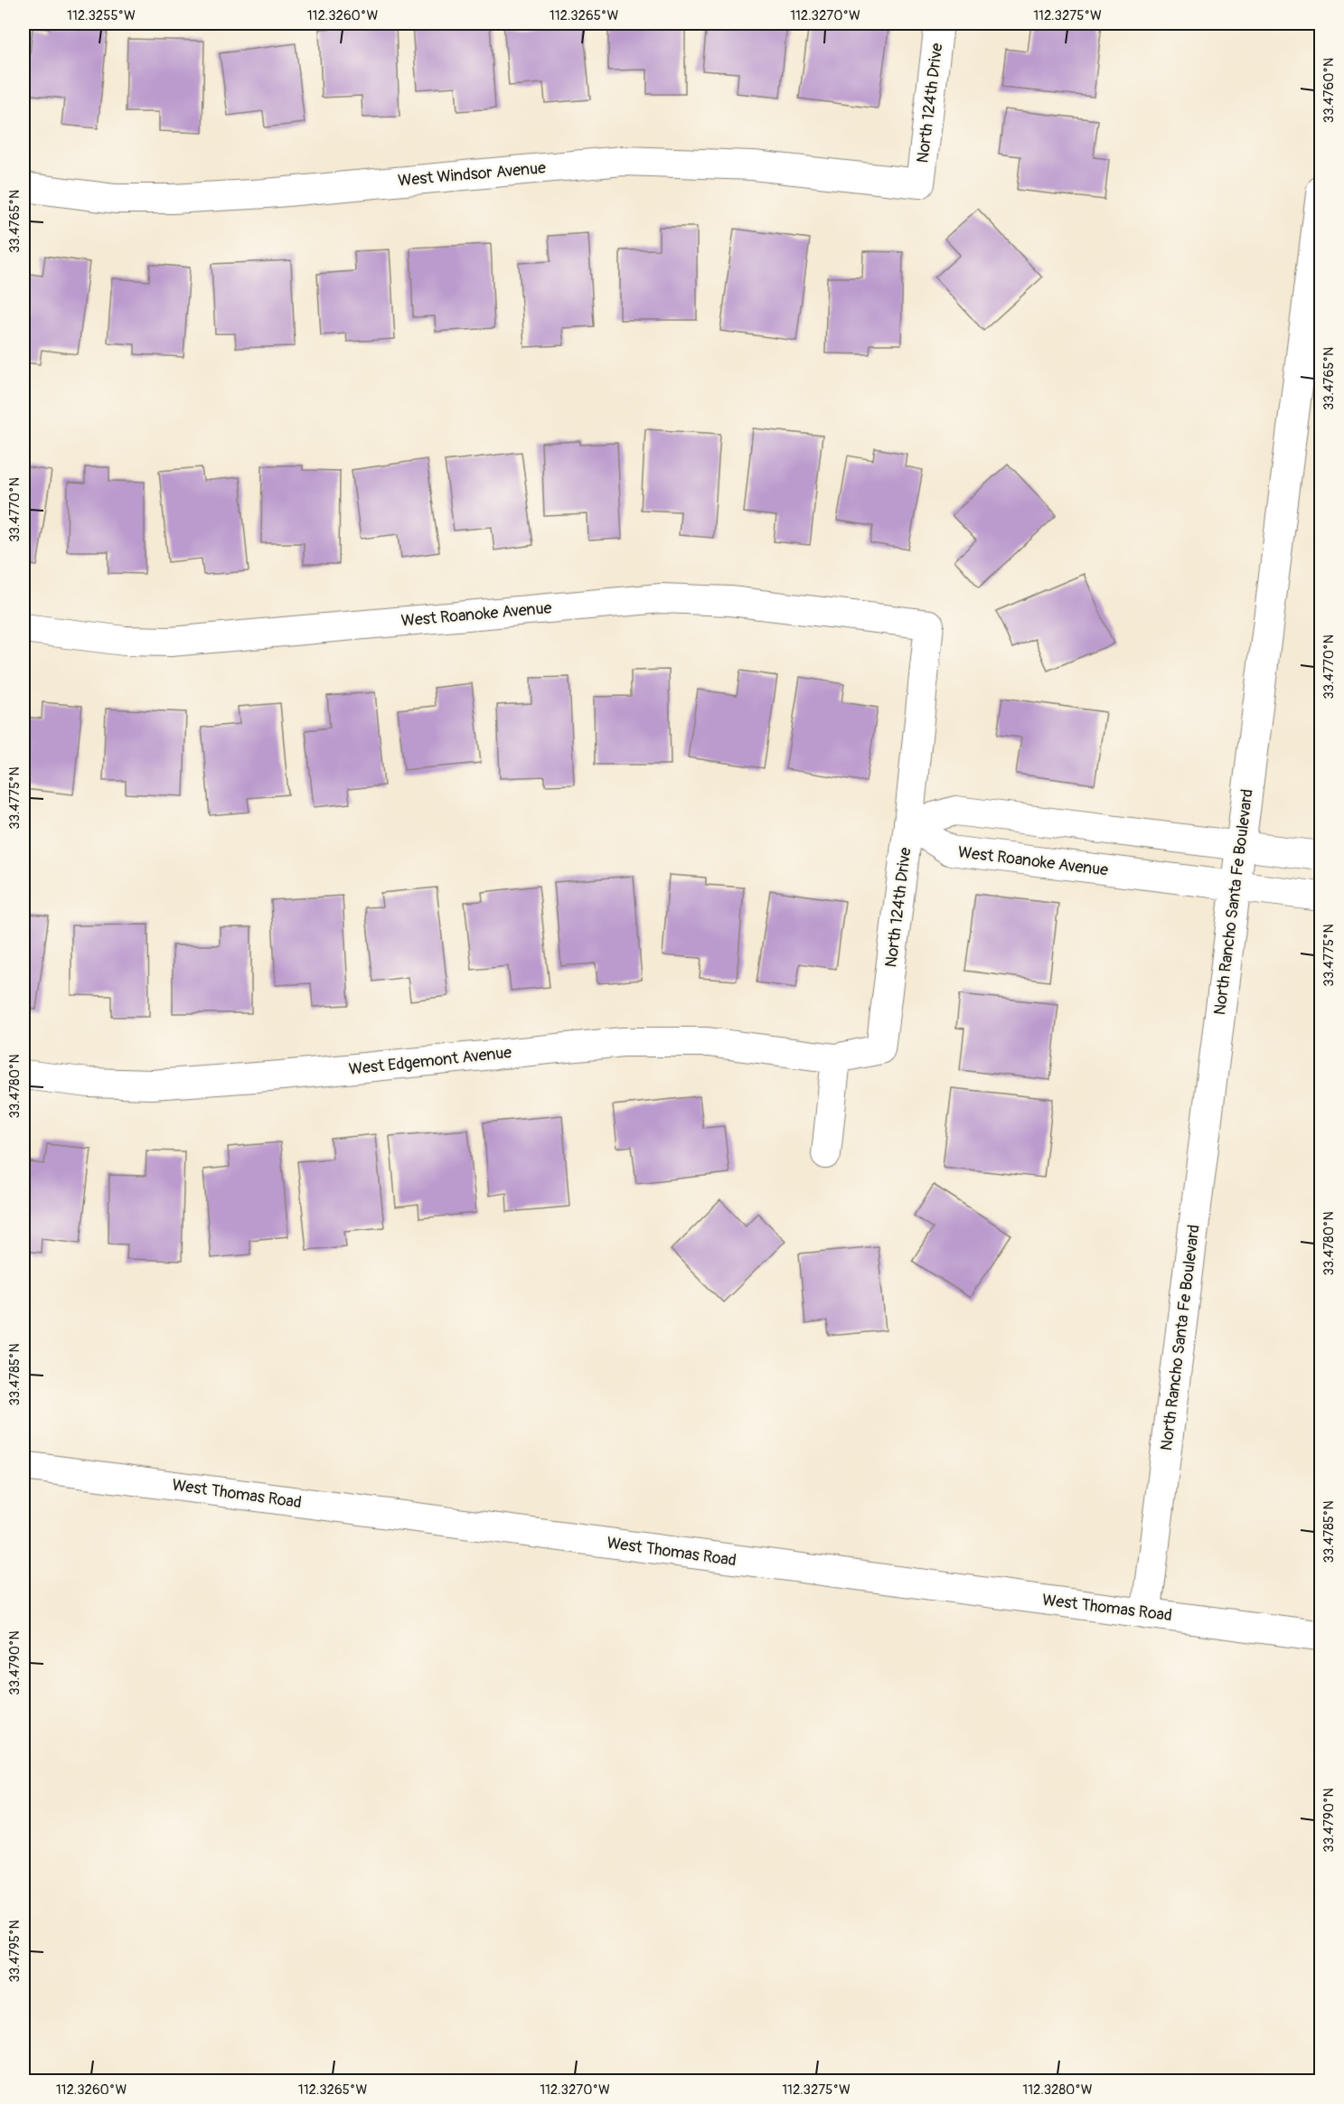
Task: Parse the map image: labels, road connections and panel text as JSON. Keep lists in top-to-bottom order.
{
  "streets": {
    "street": [
      "North 124th Drive",
      "West Windsor Avenue",
      "West Roanoke Avenue",
      "North Rancho Santa Fe Boulevard",
      "West Edgemont Avenue",
      "West Thomas Road"
    ]
  },
  "crossings": [
    ["North 124th Drive", "West Windsor Avenue"],
    ["North 124th Drive", "West Roanoke Avenue"],
    ["North 124th Drive", "West Edgemont Avenue"],
    ["West Roanoke Avenue", "North Rancho Santa Fe Boulevard"],
    ["North Rancho Santa Fe Boulevard", "West Thomas Road"]
  ],
  "coordinates": [
    "112.3255°W",
    "112.3260°W",
    "112.3265°W",
    "112.3270°W",
    "112.3275°W",
    "33.4760°N",
    "33.4765°N",
    "33.4770°N",
    "33.4775°N",
    "33.4780°N",
    "33.4785°N",
    "33.4790°N",
    "33.4795°N",
    "112.3280°W"
  ]
}
